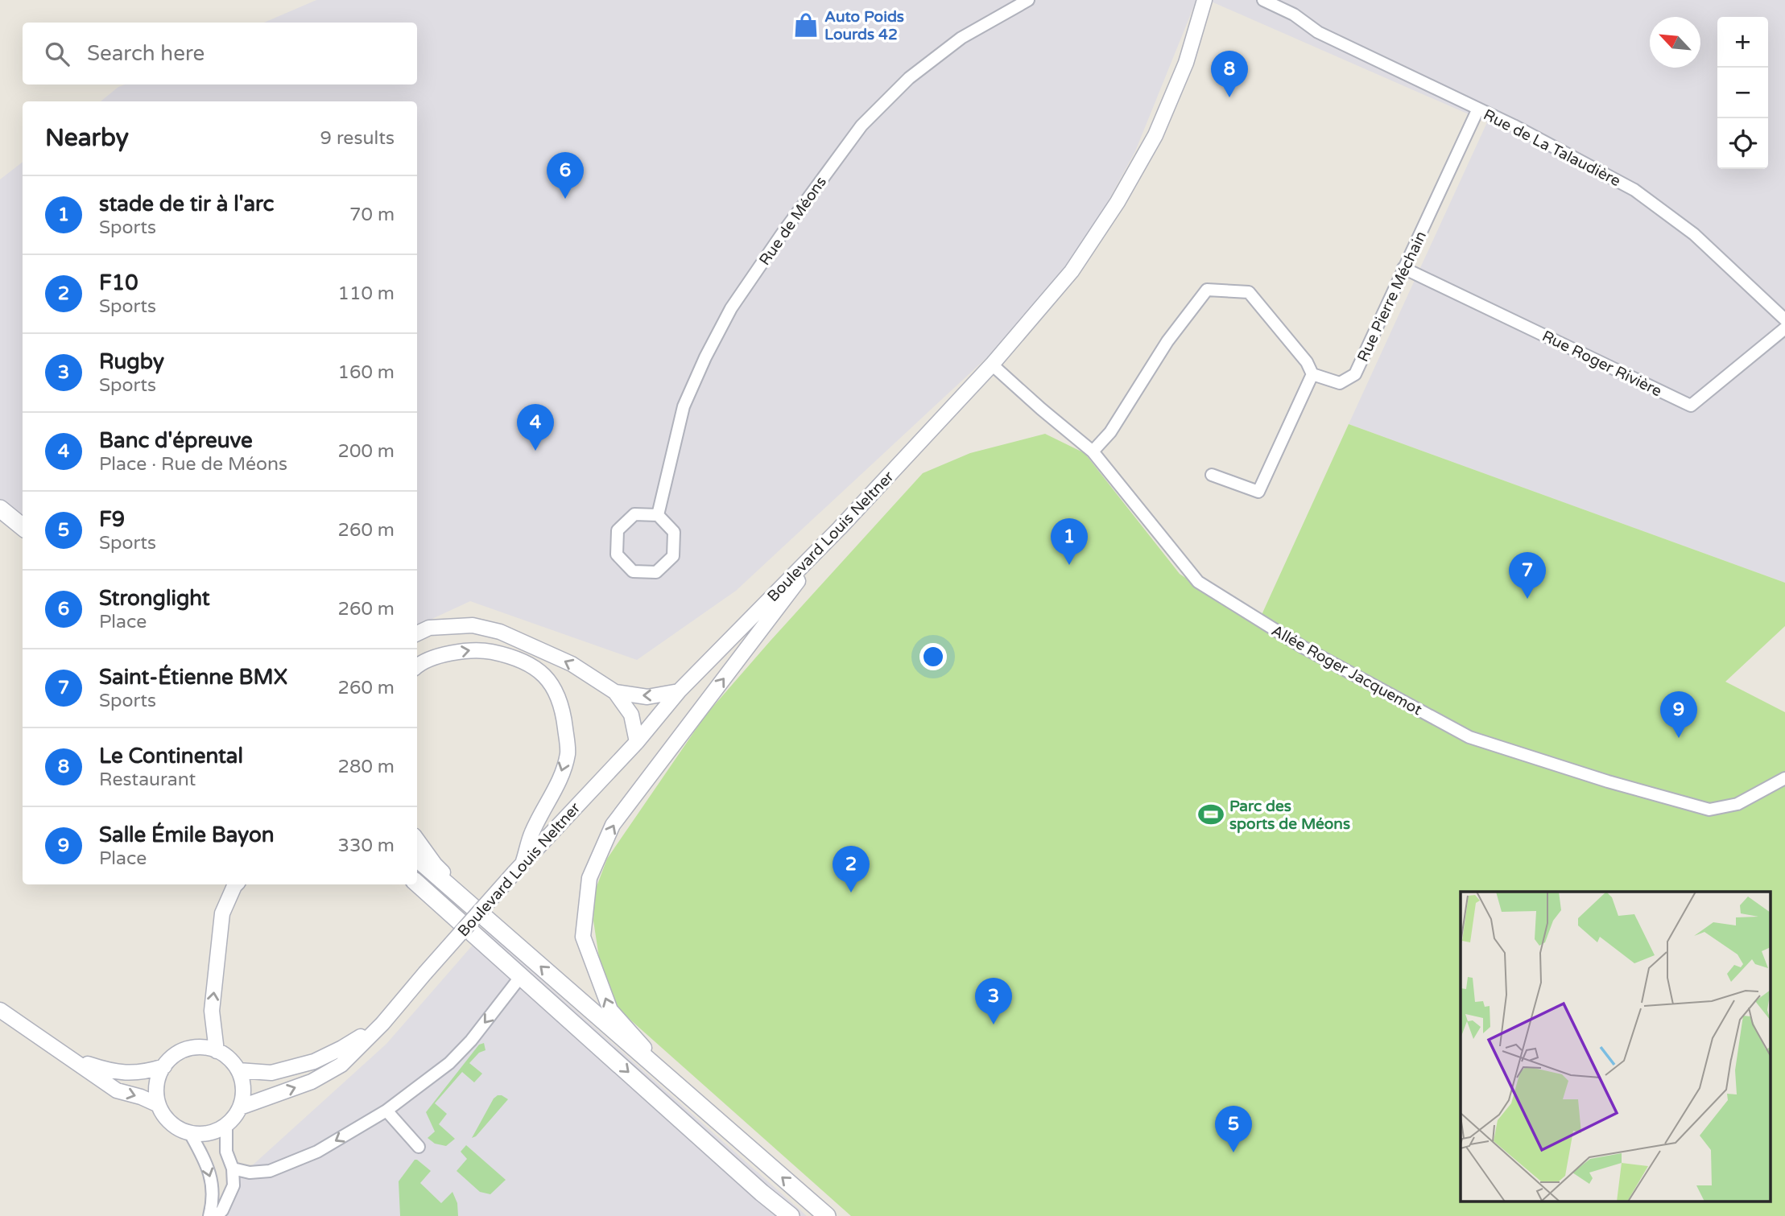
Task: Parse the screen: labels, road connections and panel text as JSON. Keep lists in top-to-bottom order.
{
  "streets": {
    "street": [
      "Rue de La Talaudière",
      "Rue de Méons",
      "Rue Pierre Méchain",
      "Rue Roger Rivière",
      "Boulevard Louis Neltner",
      "Allée Roger Jacquemot"
    ]
  },
  "crossings": [
    ["Rue de La Talaudière", "Rue Pierre Méchain"],
    ["Rue Pierre Méchain", "Rue Roger Rivière"],
    ["Boulevard Louis Neltner", "Allée Roger Jacquemot"]
  ],
  "places": {
    "shop": ["Auto Poids Lourds 42"],
    "sports": ["Parc des sports de Méons"]
  },
  "north": "top left",
  "page": {
    "map_buttons": ["+", "−"],
    "search": "Search here",
    "pins": [
      "8",
      "6",
      "4",
      "1",
      "7",
      "9",
      "2",
      "3",
      "5"
    ],
    "heading": ["Nearby", "9 results"],
    "list": [
      {
        "mark": "1",
        "name": "stade de tir à l'arc",
        "note": "Sports",
        "value": "70 m"
      },
      {
        "mark": "2",
        "name": "F10",
        "note": "Sports",
        "value": "110 m"
      },
      {
        "mark": "3",
        "name": "Rugby",
        "note": "Sports",
        "value": "160 m"
      },
      {
        "mark": "4",
        "name": "Banc d'épreuve",
        "note": "Place · Rue de Méons",
        "value": "200 m"
      },
      {
        "mark": "5",
        "name": "F9",
        "note": "Sports",
        "value": "260 m"
      },
      {
        "mark": "6",
        "name": "Stronglight",
        "note": "Place",
        "value": "260 m"
      },
      {
        "mark": "7",
        "name": "Saint-Étienne BMX",
        "note": "Sports",
        "value": "260 m"
      },
      {
        "mark": "8",
        "name": "Le Continental",
        "note": "Restaurant",
        "value": "280 m"
      },
      {
        "mark": "9",
        "name": "Salle Émile Bayon",
        "note": "Place",
        "value": "330 m"
      }
    ]
  }
}
